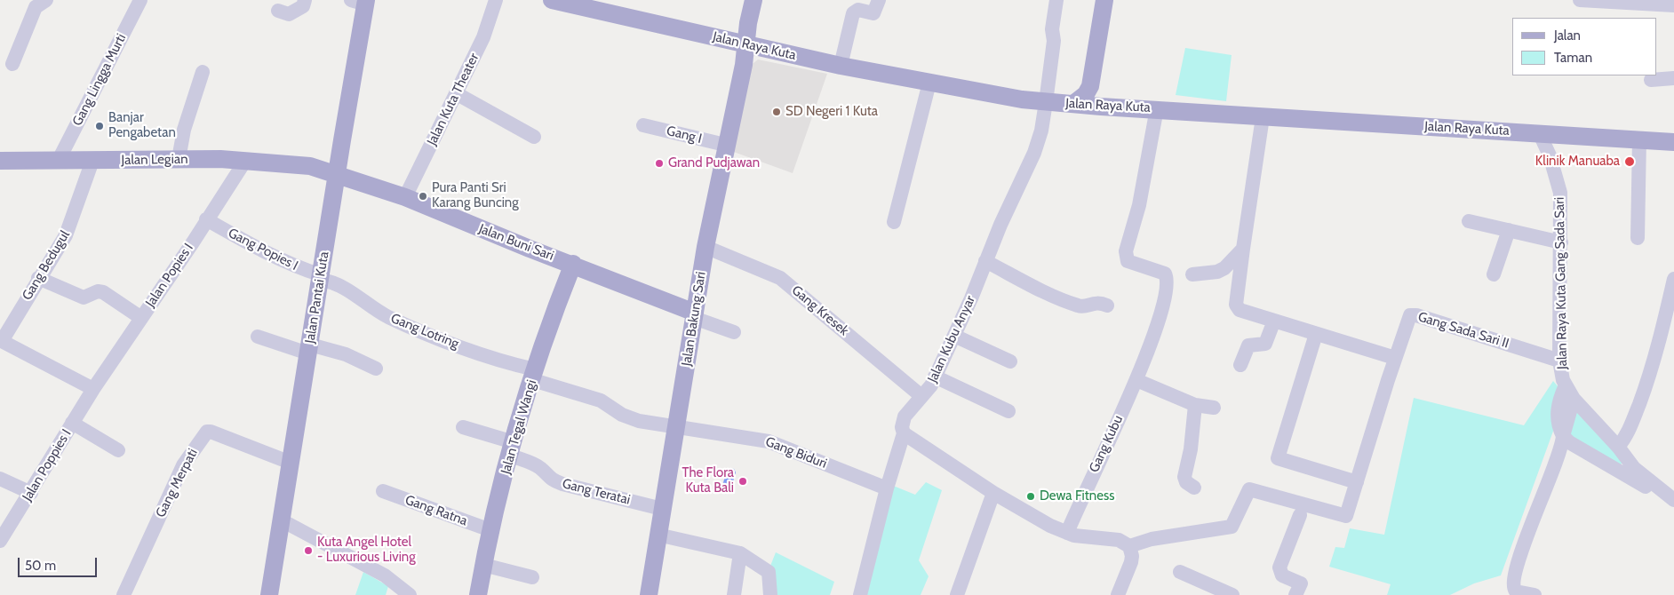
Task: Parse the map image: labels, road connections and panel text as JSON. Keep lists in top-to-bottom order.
{
  "streets": {
    "main road": [
      "Jalan Raya Kuta",
      "Jalan Legian",
      "Jalan Buni Sari",
      "Jalan Pantai Kuta",
      "Jalan Bakung Sari",
      "Jalan Tegal Wangi"
    ],
    "street": [
      "Gang Lingga Murti",
      "Jalan Kuta Theater",
      "Gang I",
      "Gang Popies I",
      "Gang Bedugul",
      "Jalan Popies I",
      "Jalan Raya Kuta Gang Sada Sari",
      "Gang Kresek",
      "Gang Sada Sari II",
      "Gang Lotring",
      "Jalan Kubu Anyar",
      "Gang Kubu",
      "Gang Biduri",
      "Jalan Poppies I",
      "Gang Merpati",
      "Gang Teratai",
      "Gang Ratna"
    ]
  },
  "crossings": [
    ["Jalan Raya Kuta", "Jalan Raya Kuta Gang Sada Sari"],
    ["Jalan Raya Kuta", "Jalan Bakung Sari"],
    ["Jalan Raya Kuta", "Jalan Kubu Anyar"],
    ["Jalan Raya Kuta", "Gang Kubu"],
    ["Gang Lingga Murti", "Jalan Legian"],
    ["Jalan Kuta Theater", "Jalan Buni Sari"],
    ["Gang I", "Jalan Bakung Sari"],
    ["Jalan Legian", "Jalan Buni Sari"],
    ["Jalan Legian", "Gang Bedugul"],
    ["Jalan Legian", "Jalan Popies I"],
    ["Jalan Legian", "Jalan Pantai Kuta"],
    ["Jalan Buni Sari", "Jalan Pantai Kuta"],
    ["Jalan Buni Sari", "Jalan Bakung Sari"],
    ["Jalan Buni Sari", "Jalan Tegal Wangi"],
    ["Gang Popies I", "Jalan Popies I"],
    ["Gang Popies I", "Jalan Pantai Kuta"],
    ["Gang Popies I", "Gang Lotring"],
    ["Gang Bedugul", "Jalan Popies I"],
    ["Gang Bedugul", "Jalan Poppies I"],
    ["Jalan Popies I", "Jalan Poppies I"],
    ["Jalan Raya Kuta Gang Sada Sari", "Gang Sada Sari II"],
    ["Jalan Pantai Kuta", "Gang Lotring"],
    ["Jalan Pantai Kuta", "Gang Merpati"],
    ["Gang Kresek", "Jalan Bakung Sari"],
    ["Gang Kresek", "Jalan Kubu Anyar"],
    ["Jalan Bakung Sari", "Gang Lotring"],
    ["Jalan Bakung Sari", "Gang Biduri"],
    ["Jalan Bakung Sari", "Gang Teratai"],
    ["Gang Lotring", "Jalan Tegal Wangi"],
    ["Gang Lotring", "Gang Biduri"],
    ["Jalan Kubu Anyar", "Gang Biduri"],
    ["Jalan Tegal Wangi", "Gang Teratai"],
    ["Jalan Tegal Wangi", "Gang Ratna"]
  ],
  "places": [
    "SD Negeri 1 Kuta",
    "Banjar Pengabetan",
    "Klinik Manuaba",
    "Grand Pudjawan",
    "Pura Panti Sri Karang Buncing",
    "The Flora Kuta Bali",
    "Dewa Fitness",
    "Kuta Angel Hotel - Luxurious Living"
  ],
  "legend": ["Jalan", "Taman"],
  "scale_bar": "50 m"
}
